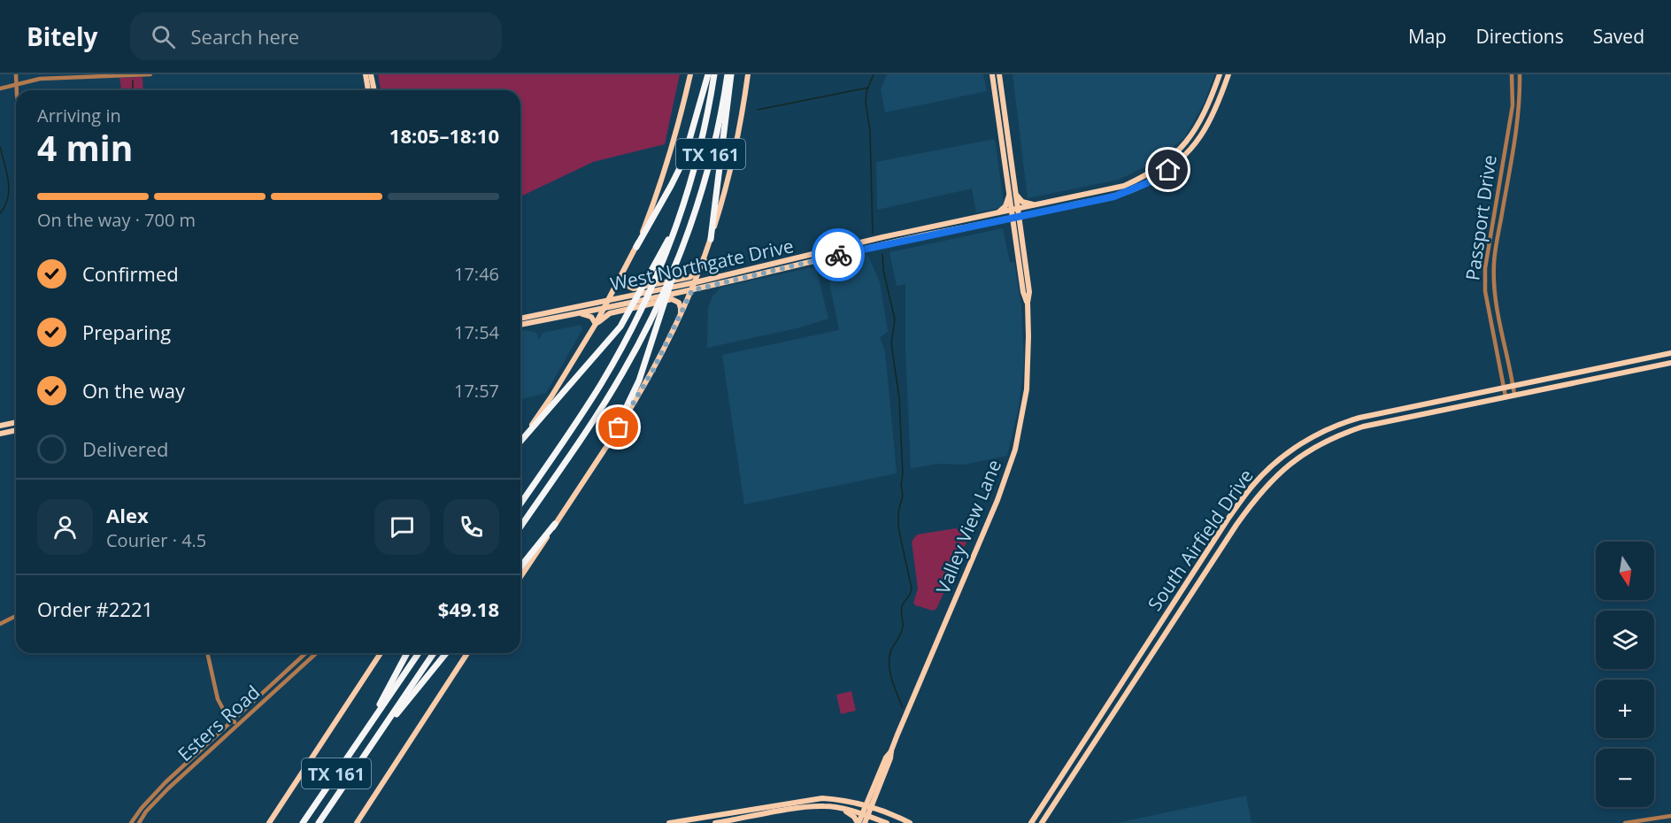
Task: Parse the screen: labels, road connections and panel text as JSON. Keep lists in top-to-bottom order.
{
  "streets": {
    "highway": ["TX 161"],
    "main road": ["West Northgate Drive", "Valley View Lane", "South Airfield Drive"],
    "street": ["Passport Drive", "Esters Road"]
  },
  "crossings": [
    ["Passport Drive", "South Airfield Drive"],
    ["West Northgate Drive", "Valley View Lane"]
  ],
  "north": "bottom",
  "page": {
    "header": "Bitely",
    "search": "Search here",
    "nav": ["Map", "Directions", "Saved"],
    "heading": ["4 min", "Arriving in", "18:05–18:10"],
    "panel": [
      "Alex",
      "Courier · 4.5",
      "Order #2221",
      "$49.18"
    ],
    "bar": "On the way · 700 m",
    "list": [
      ["Confirmed", "17:46"],
      ["Preparing", "17:54"],
      ["On the way", "17:57"],
      "Delivered"
    ],
    "map_buttons": ["+", "−"]
  }
}
